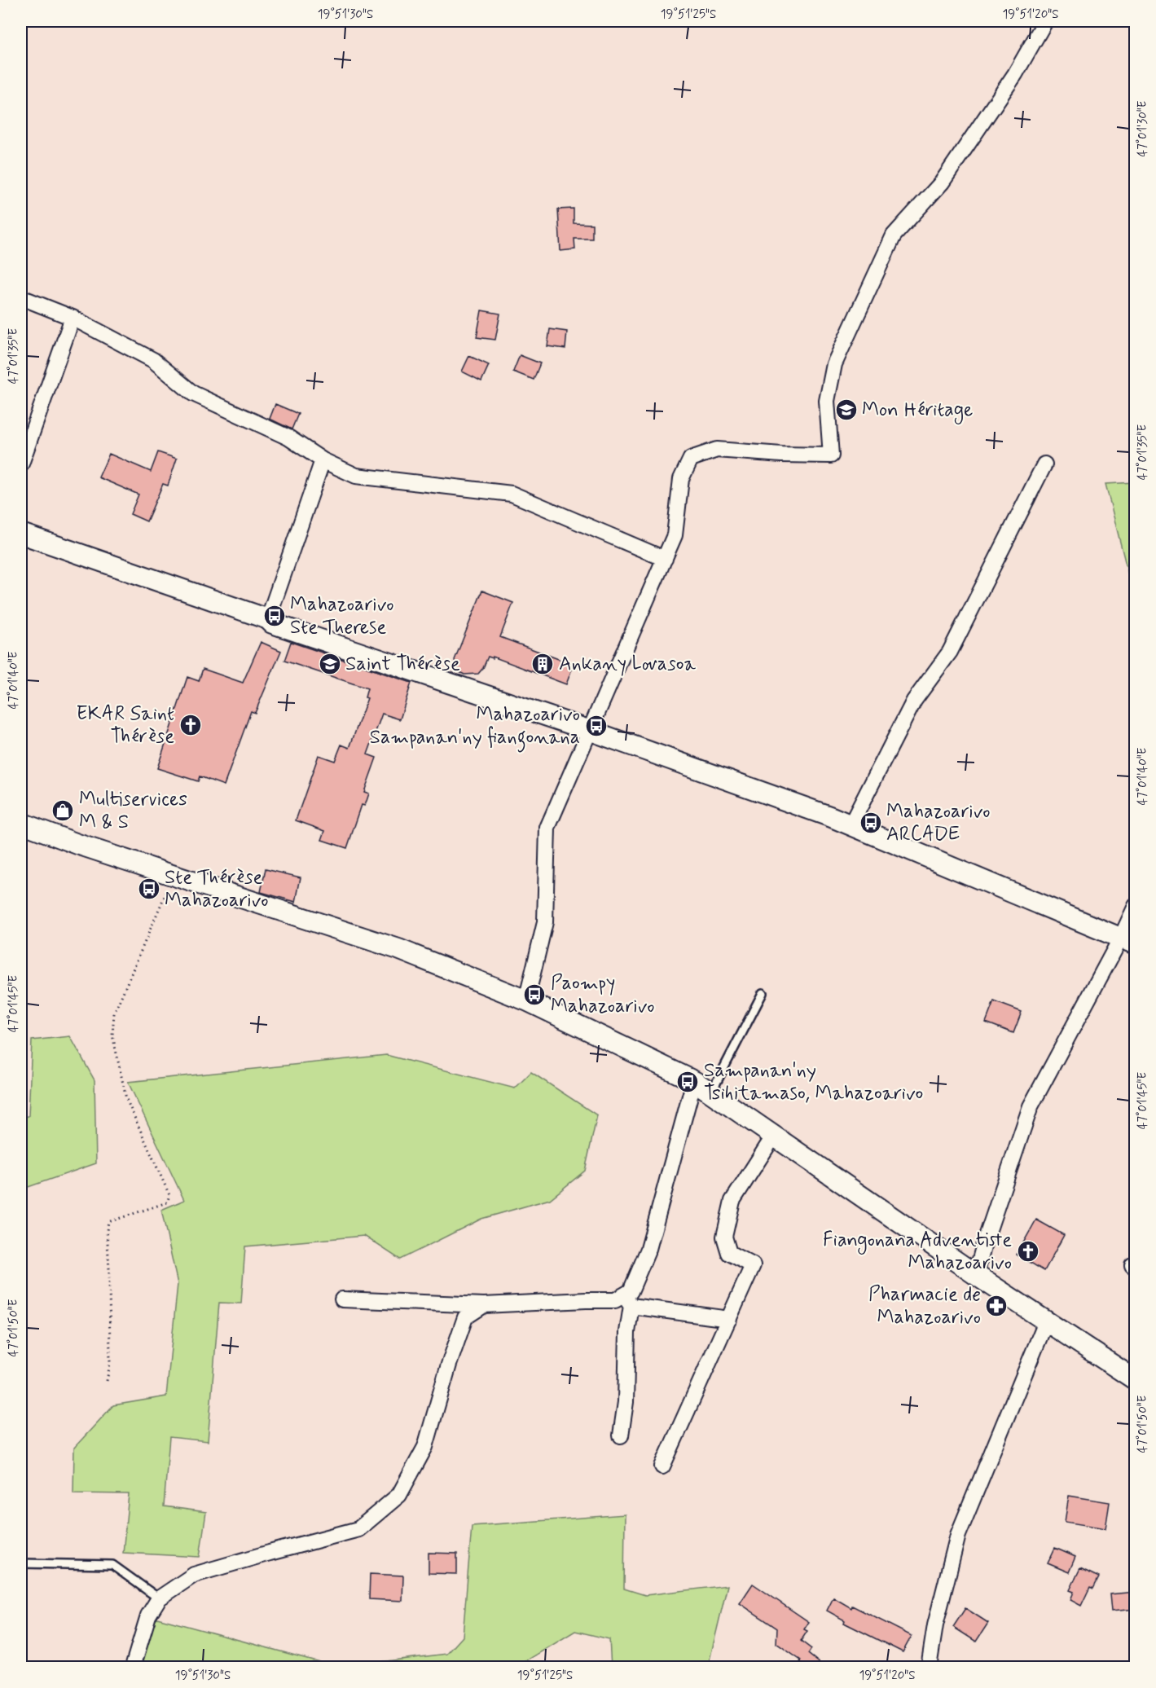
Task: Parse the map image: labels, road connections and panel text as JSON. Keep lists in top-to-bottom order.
{
  "places": {
    "school or university": ["Mon Héritage", "Saint Thérèse"],
    "bus stop": [
      "Mahazoarivo Ste Therese",
      "Mahazoarivo Sampanan'ny fiangonana",
      "Mahazoarivo ARCADE",
      "Ste Thérèse Mahazoarivo",
      "Paompy Mahazoarivo",
      "Sampanan'ny Tsihitamaso, Mahazoarivo"
    ],
    "building": ["Ankany Lovasoa"],
    "church": ["EKAR Saint Thérèse", "Fiangonana Adventiste Mahazoarivo"],
    "shop": ["Multiservices M & S"],
    "pharmacy": ["Pharmacie de Mahazoarivo"]
  },
  "coordinates": [
    "19°51'30\"S",
    "19°51'25\"S",
    "19°51'20\"S",
    "47°01'30\"E",
    "47°01'35\"E",
    "47°01'40\"E",
    "47°01'45\"E",
    "47°01'50\"E"
  ]
}
